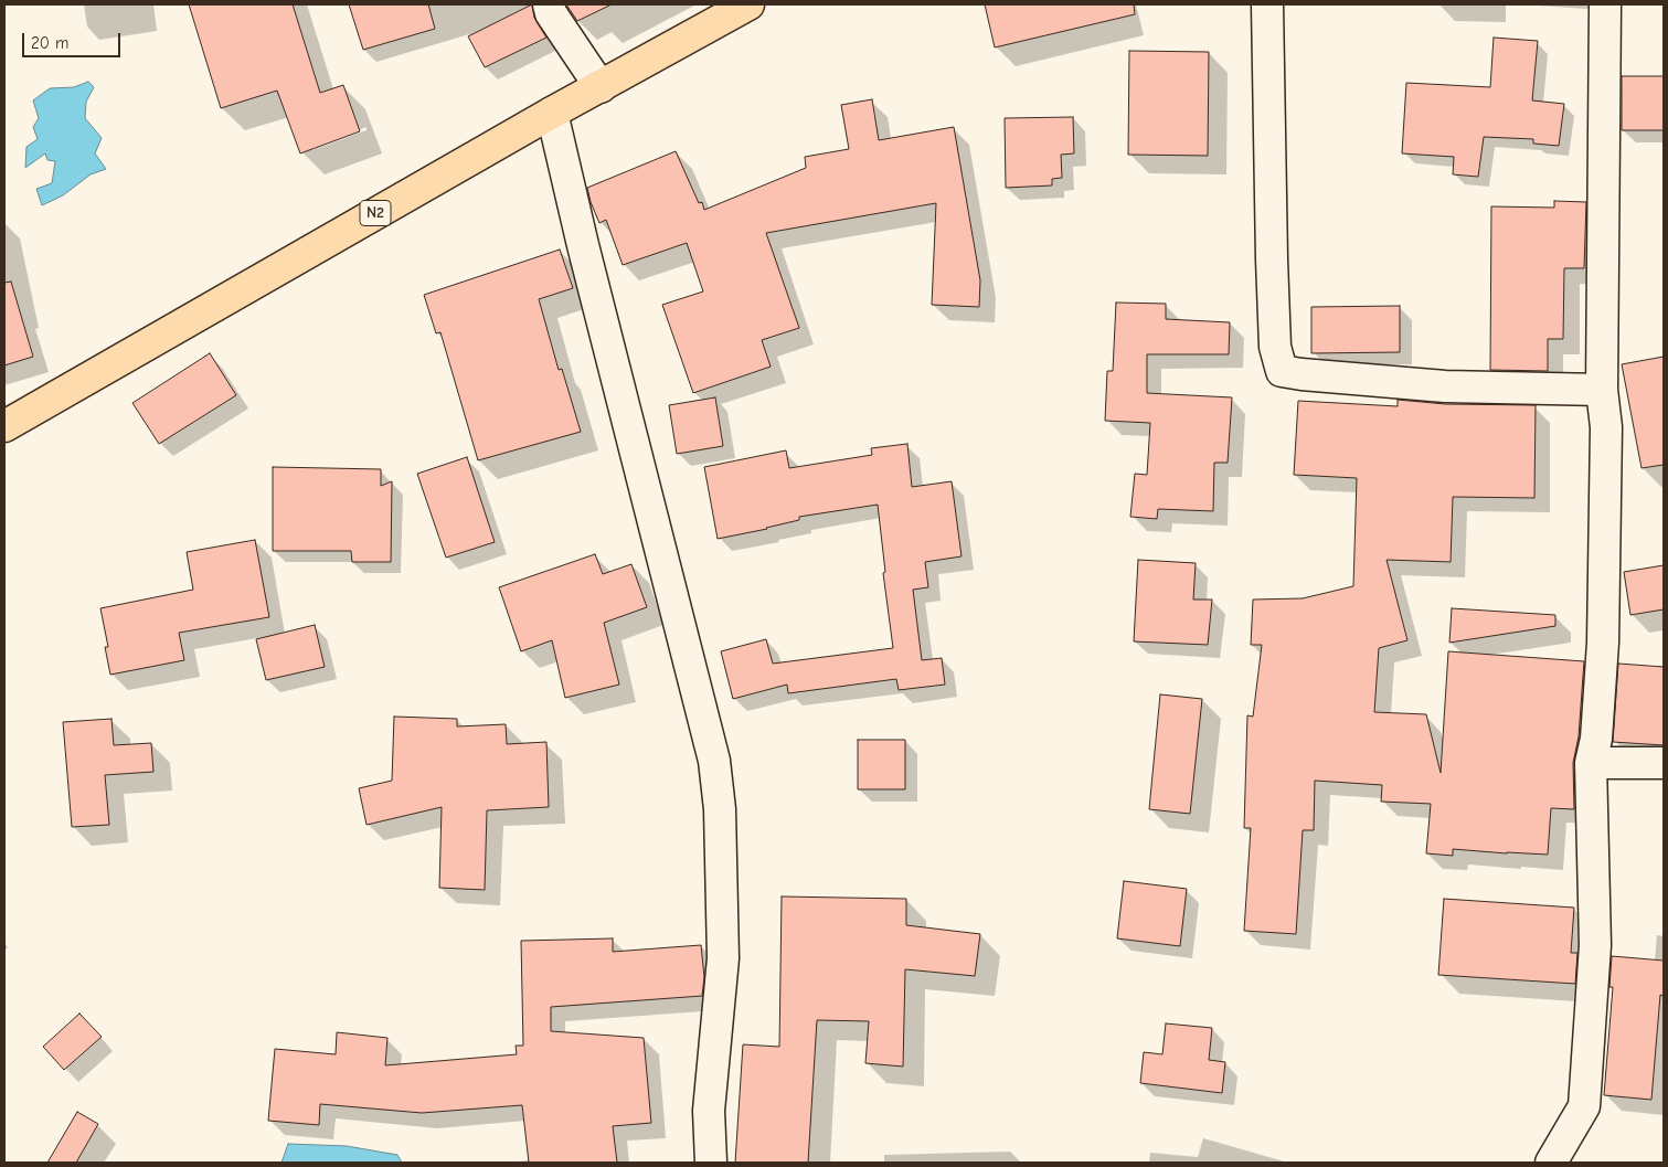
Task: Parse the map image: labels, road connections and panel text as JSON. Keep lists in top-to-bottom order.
{
  "streets": {
    "highway": ["N2"]
  },
  "scale_bar": "20 m"
}
